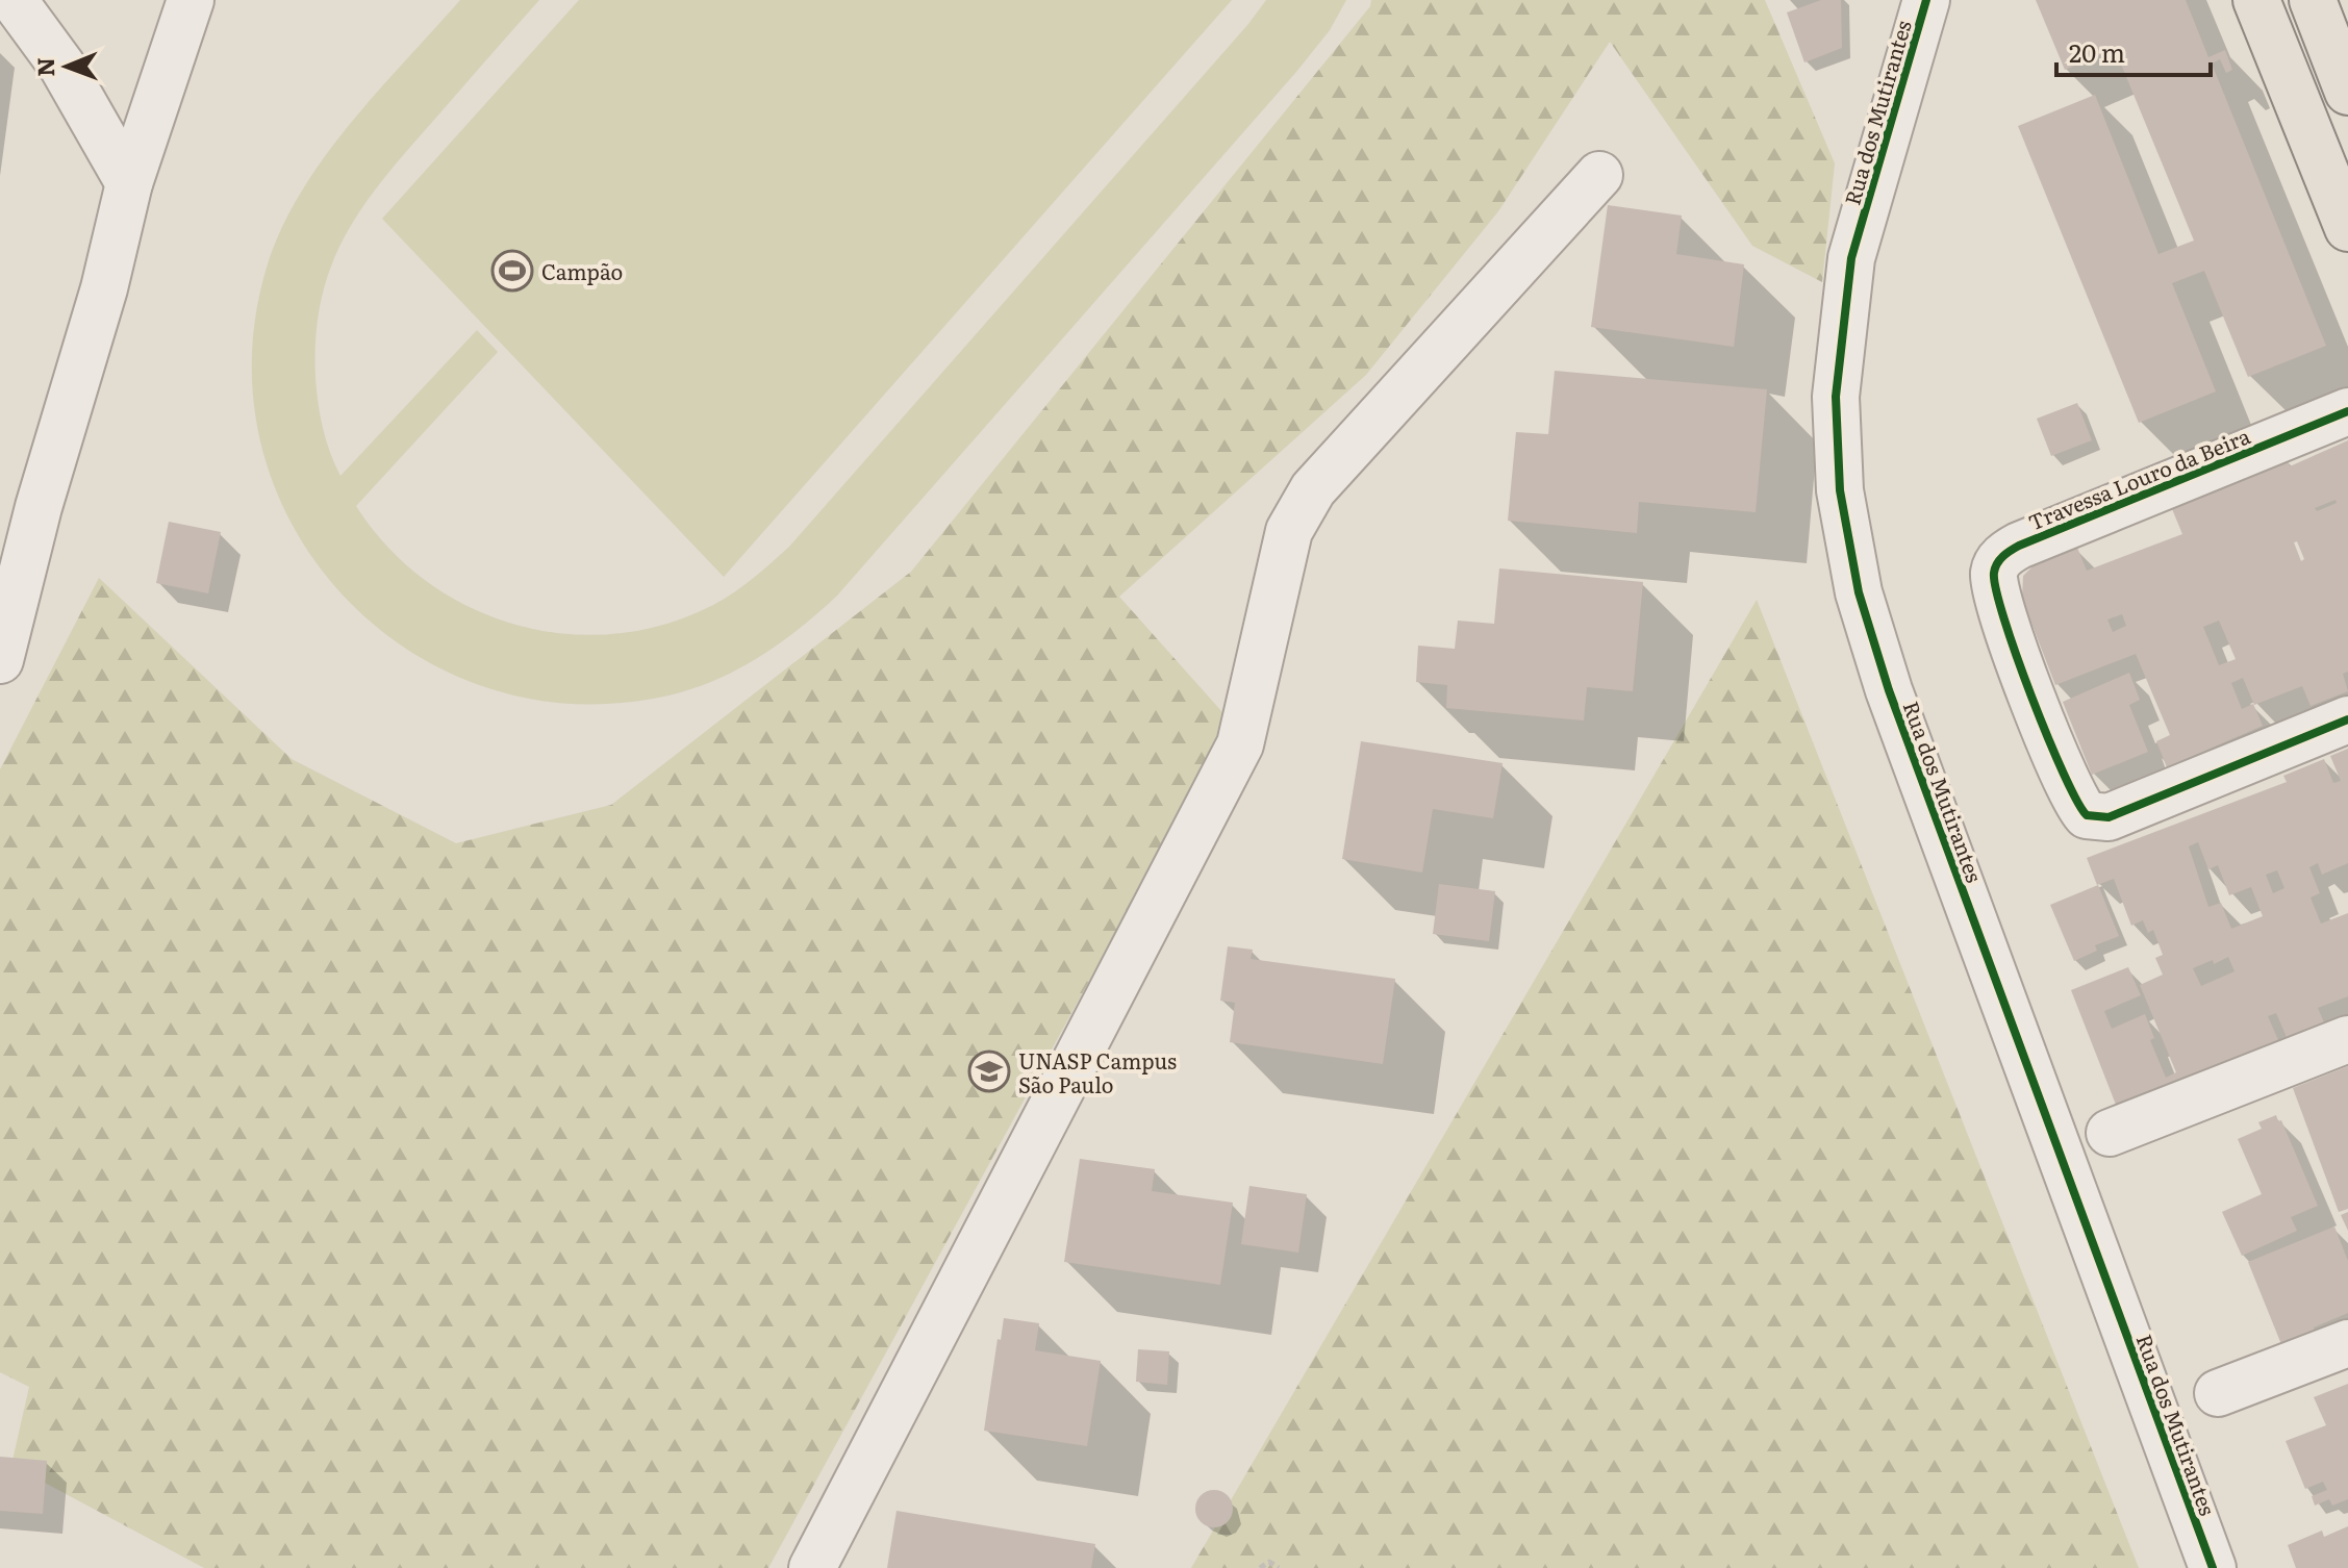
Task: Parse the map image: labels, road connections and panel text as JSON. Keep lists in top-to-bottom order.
{
  "streets": {
    "street": ["Rua dos Mutirantes", "Travessa Louro da Beira"]
  },
  "places": {
    "sports": ["Campão"],
    "school or university": ["UNASP Campus São Paulo"]
  },
  "scale_bar": "20 m",
  "north": "left"
}
